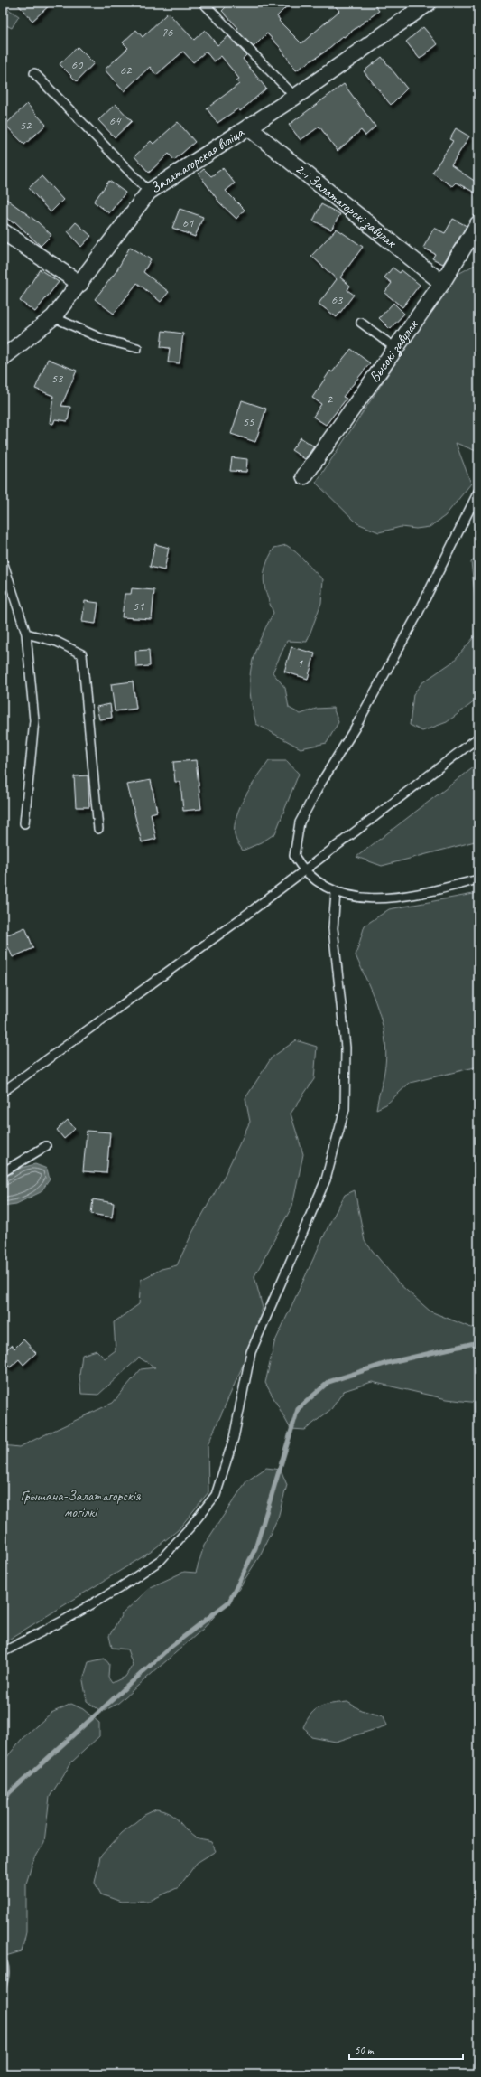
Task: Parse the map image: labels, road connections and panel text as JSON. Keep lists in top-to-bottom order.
{
  "streets": {
    "street": ["Залатагорская вуліца", "2-і Залатагорскі завулак", "Высокі завулак"]
  },
  "crossings": [
    ["Залатагорская вуліца", "2-і Залатагорскі завулак"],
    ["2-і Залатагорскі завулак", "Высокі завулак"]
  ],
  "parks": ["Грышана-Залатагорскія могілкі"],
  "house_numbers": [
    "76",
    "60",
    "62",
    "64",
    "52",
    "61",
    "63",
    "53",
    "2",
    "55",
    "51",
    "1"
  ],
  "scale_bar": "50 m"
}
